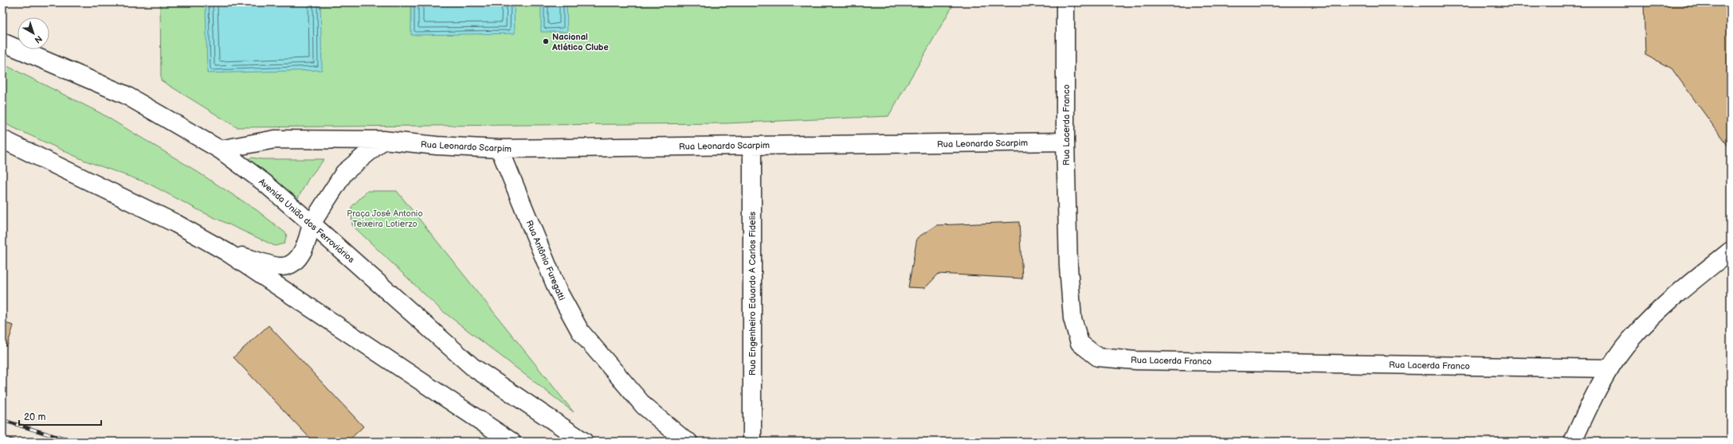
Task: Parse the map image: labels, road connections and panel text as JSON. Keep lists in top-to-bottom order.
{
  "streets": {
    "street": [
      "Rua Lacerda Franco",
      "Rua Leonardo Scarpim",
      "Avenida União dos Ferroviários",
      "Rua Antônio Furegatti",
      "Rua Engenheiro Eduardo A Carlos Fidelis"
    ]
  },
  "crossings": [
    ["Rua Lacerda Franco", "Rua Leonardo Scarpim"],
    ["Rua Leonardo Scarpim", "Avenida União dos Ferroviários"],
    ["Rua Leonardo Scarpim", "Rua Antônio Furegatti"],
    ["Rua Leonardo Scarpim", "Rua Engenheiro Eduardo A Carlos Fidelis"]
  ],
  "parks": ["Praça José Antonio Teixeira Lotierzo"],
  "places": ["Nacional Atlético Clube"],
  "scale_bar": "20 m",
  "north": "bottom right"
}
